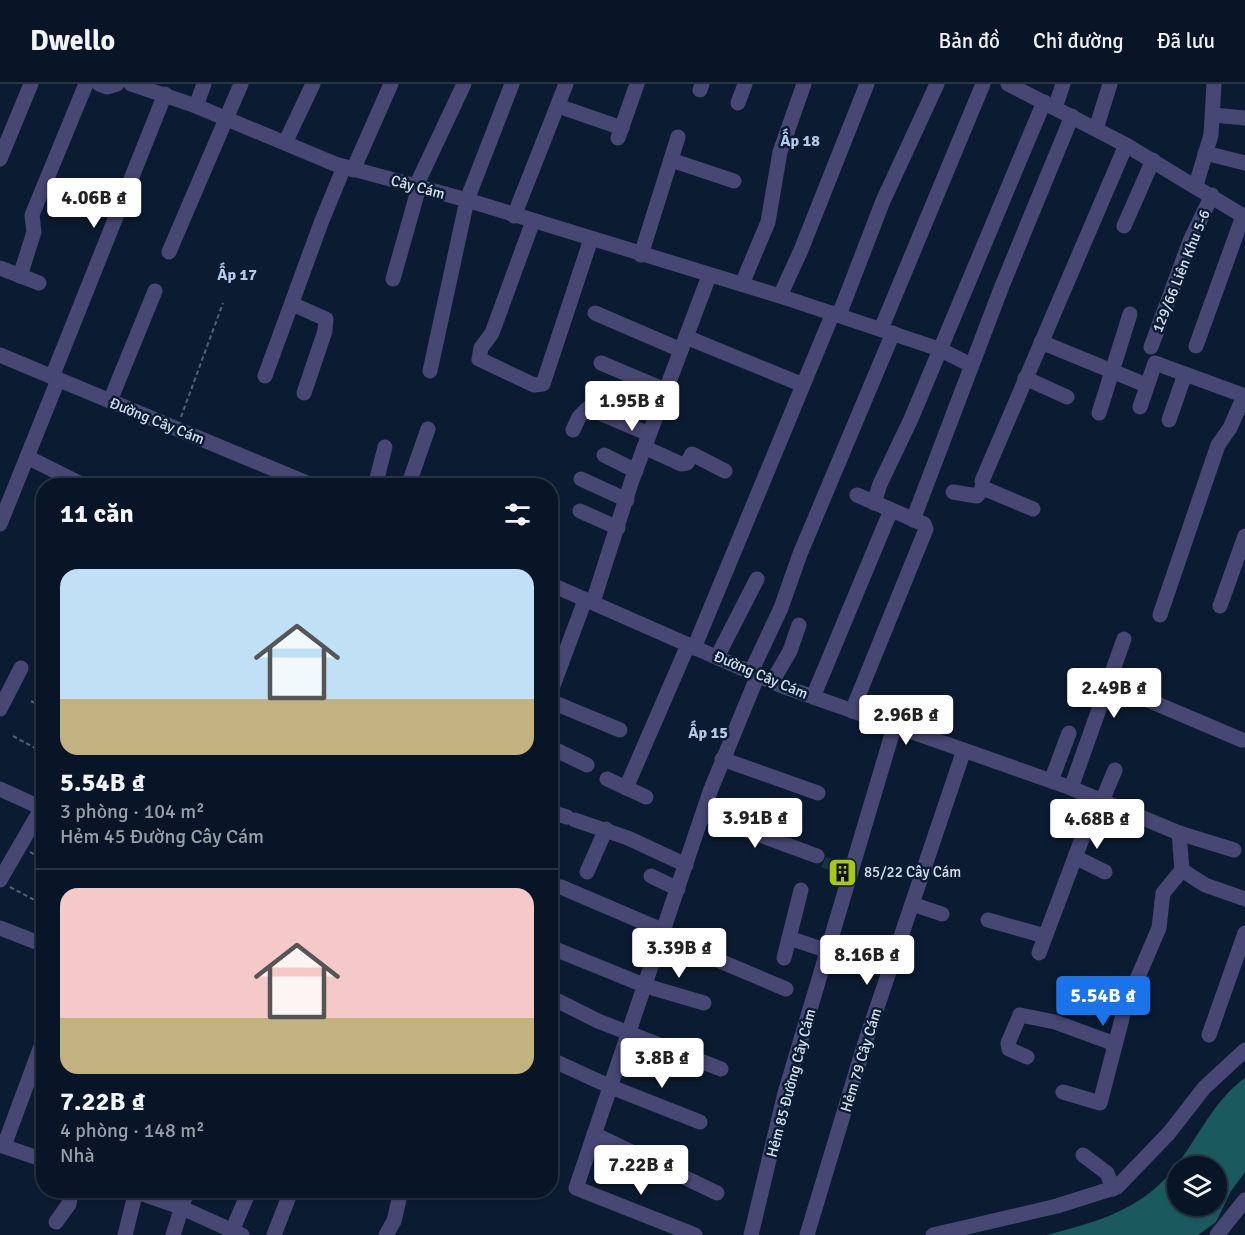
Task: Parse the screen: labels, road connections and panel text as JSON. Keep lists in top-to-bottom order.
{
  "streets": {
    "street": [
      "Cây Cám",
      "129/66 Liên Khu 5-6",
      "Đường Cây Cám",
      "Hẻm 79 Cây Cám",
      "Hẻm 85 Đường Cây Cám"
    ]
  },
  "crossings": [
    ["Đường Cây Cám", "Hẻm 79 Cây Cám"],
    ["Đường Cây Cám", "Hẻm 85 Đường Cây Cám"]
  ],
  "districts": ["Ấp 18", "Ấp 17", "Ấp 15"],
  "places": {
    "building": ["85/22 Cây Cám"]
  },
  "page": {
    "header": "Dwello",
    "nav": ["Bản đồ", "Chỉ đường", "Đã lưu"],
    "price": [
      "4.06B ₫",
      "1.95B ₫",
      "2.49B ₫",
      "2.96B ₫",
      "3.91B ₫",
      "4.68B ₫",
      "3.39B ₫",
      "8.16B ₫",
      "5.54B ₫",
      "3.8B ₫",
      "7.22B ₫"
    ],
    "heading": "11 căn",
    "list": [
      {
        "name": "5.54B ₫",
        "note": "3 phòng · 104 m² · Hẻm 45 Đường Cây Cám"
      },
      {
        "name": "7.22B ₫",
        "note": "4 phòng · 148 m² · Nhà"
      }
    ]
  }
}
